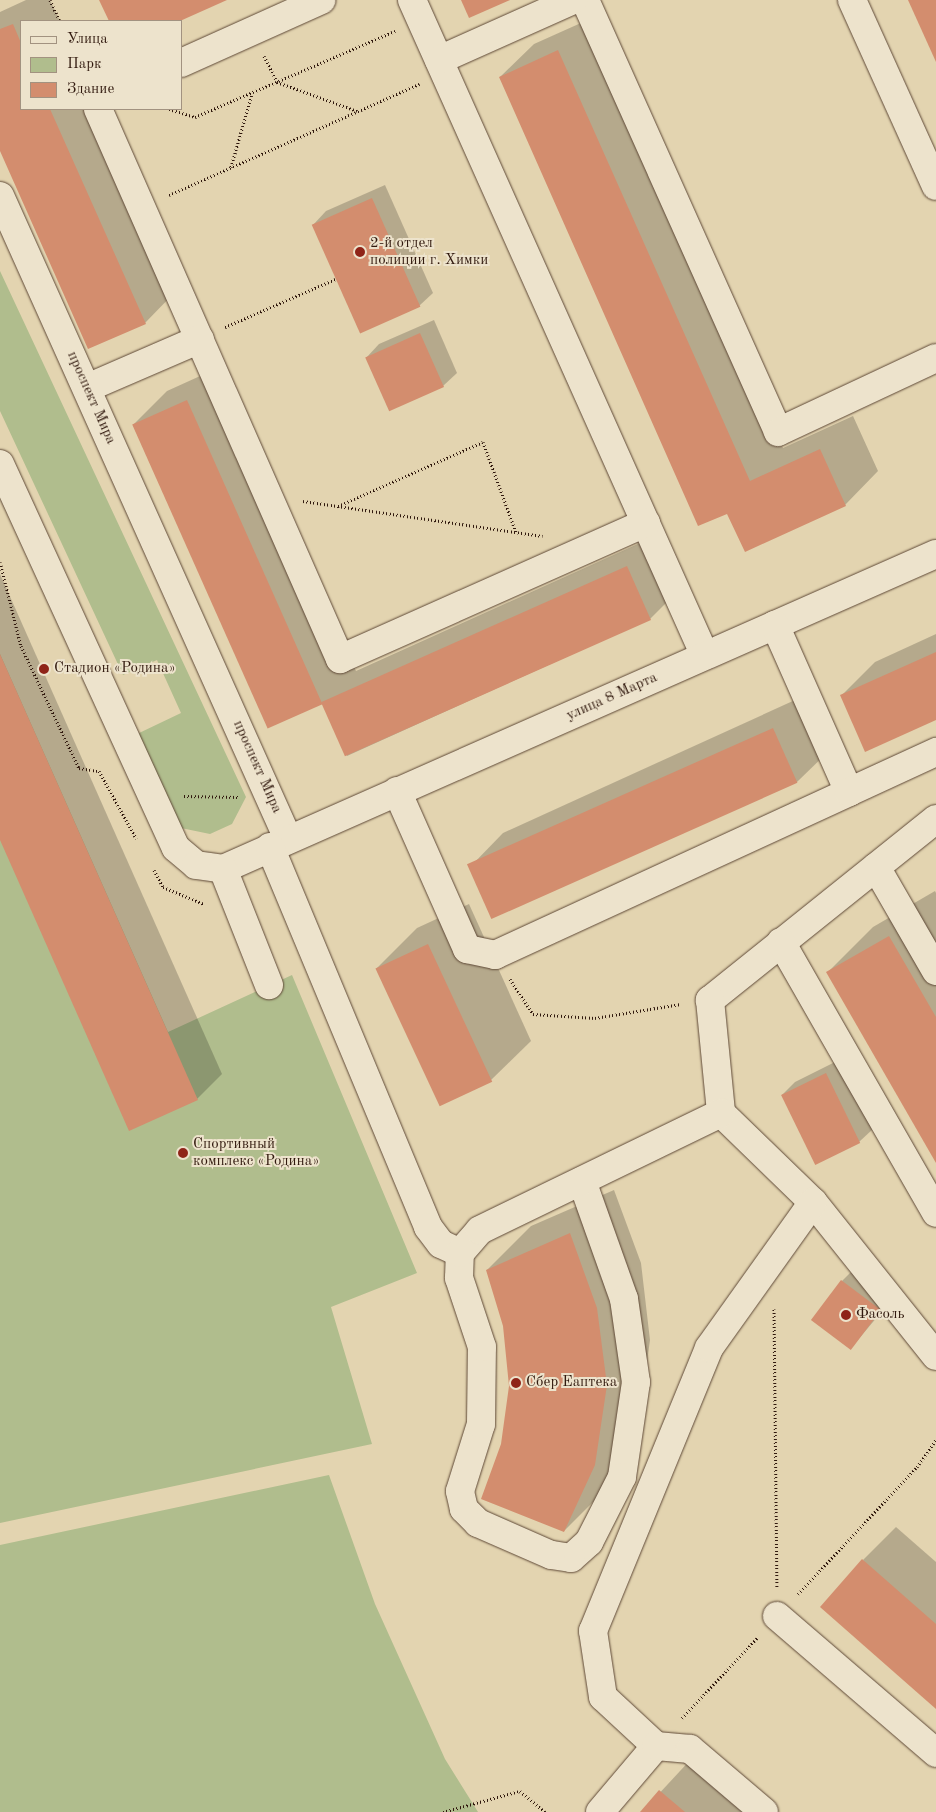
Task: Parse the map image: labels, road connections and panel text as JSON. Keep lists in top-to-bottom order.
{
  "streets": {
    "street": ["проспект Мира", "улица 8 Марта"]
  },
  "crossings": [
    ["проспект Мира", "улица 8 Марта"]
  ],
  "places": [
    "2-й отдел полиции г. Химки",
    "Стадион «Родина»",
    "Спортивный комплекс «Родина»",
    "Фасоль",
    "Сбер Еаптека"
  ],
  "legend": ["Улица", "Парк", "Здание"]
}
